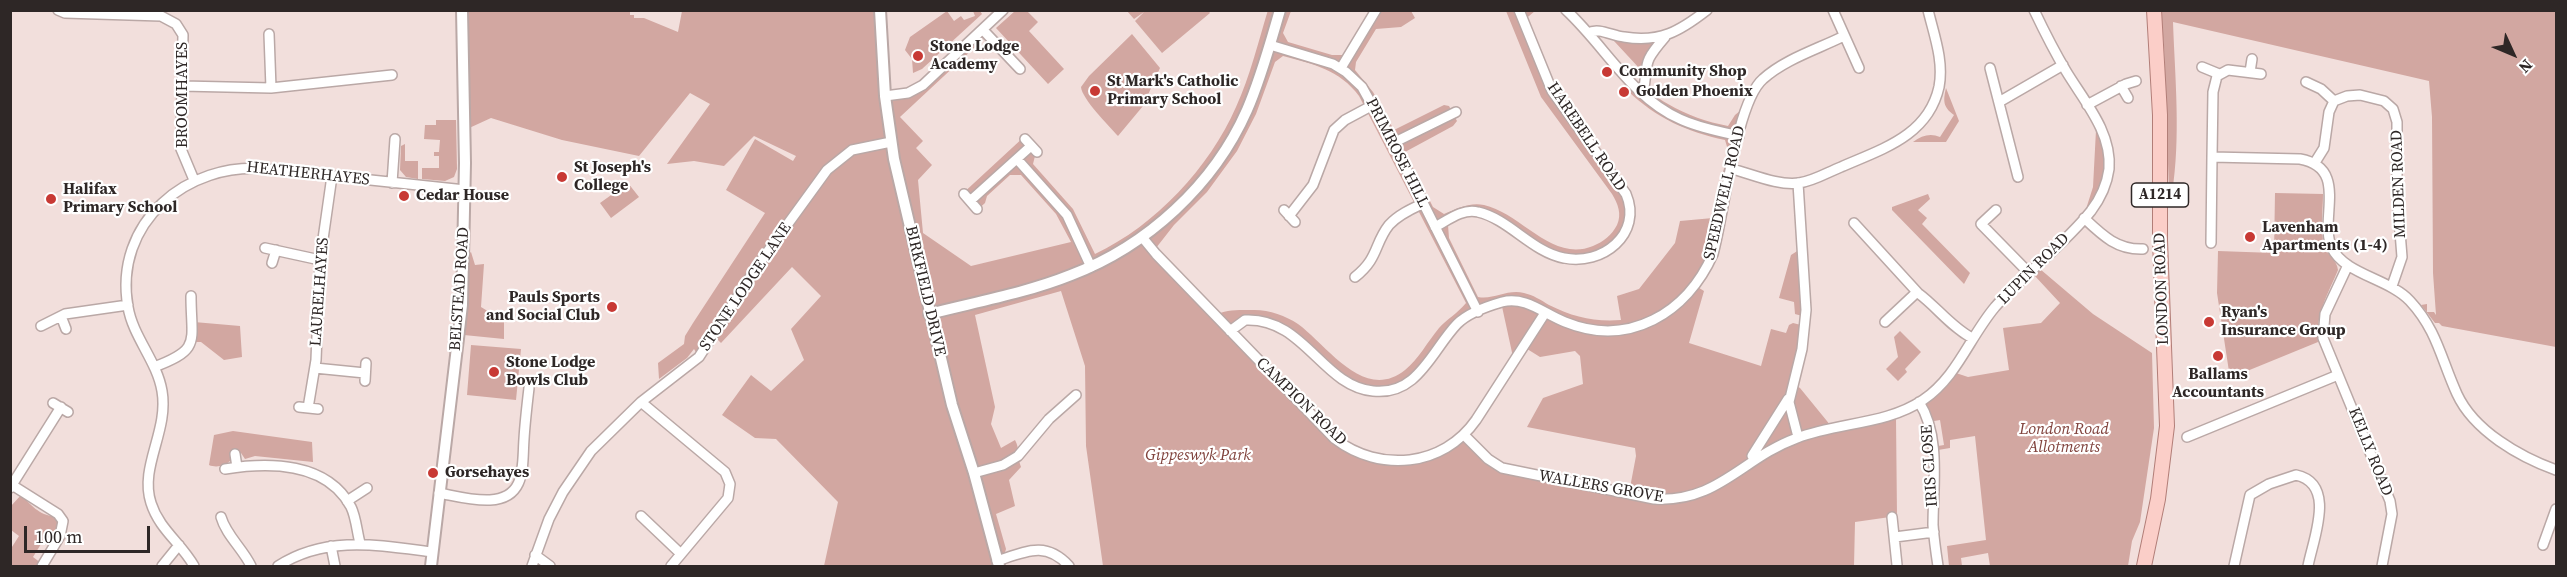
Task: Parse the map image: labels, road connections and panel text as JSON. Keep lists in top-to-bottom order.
{
  "streets": {
    "main road": ["A1214", "LONDON ROAD"],
    "street": [
      "BROOMHAYES",
      "HAREBELL ROAD",
      "PRIMROSE HILL",
      "HEATHERHAYES",
      "MILDEN ROAD",
      "SPEEDWELL ROAD",
      "LUPIN ROAD",
      "STONE LODGE LANE",
      "BELSTEAD ROAD",
      "BIRKFIELD DRIVE",
      "LAURELHAYES",
      "CAMPION ROAD",
      "KELLY ROAD",
      "IRIS CLOSE",
      "WALLERS GROVE"
    ]
  },
  "crossings": [
    ["BROOMHAYES", "HEATHERHAYES"],
    ["HAREBELL ROAD", "PRIMROSE HILL"],
    ["PRIMROSE HILL", "SPEEDWELL ROAD"],
    ["HEATHERHAYES", "BELSTEAD ROAD"],
    ["HEATHERHAYES", "LAURELHAYES"],
    ["SPEEDWELL ROAD", "CAMPION ROAD"],
    ["LUPIN ROAD", "IRIS CLOSE"],
    ["LUPIN ROAD", "WALLERS GROVE"],
    ["STONE LODGE LANE", "BIRKFIELD DRIVE"],
    ["CAMPION ROAD", "WALLERS GROVE"]
  ],
  "parks": ["London Road Allotments", "Gippeswyk Park"],
  "places": [
    "Stone Lodge Academy",
    "Community Shop",
    "St Mark's Catholic Primary School",
    "Golden Phoenix",
    "St Joseph's College",
    "Cedar House",
    "Halifax Primary School",
    "Lavenham Apartments (1-4)",
    "Pauls Sports and Social Club",
    "Ryan's Insurance Group",
    "Ballams Accountants",
    "Stone Lodge Bowls Club",
    "Gorsehayes"
  ],
  "scale_bar": "100 m",
  "north": "bottom right"
}
